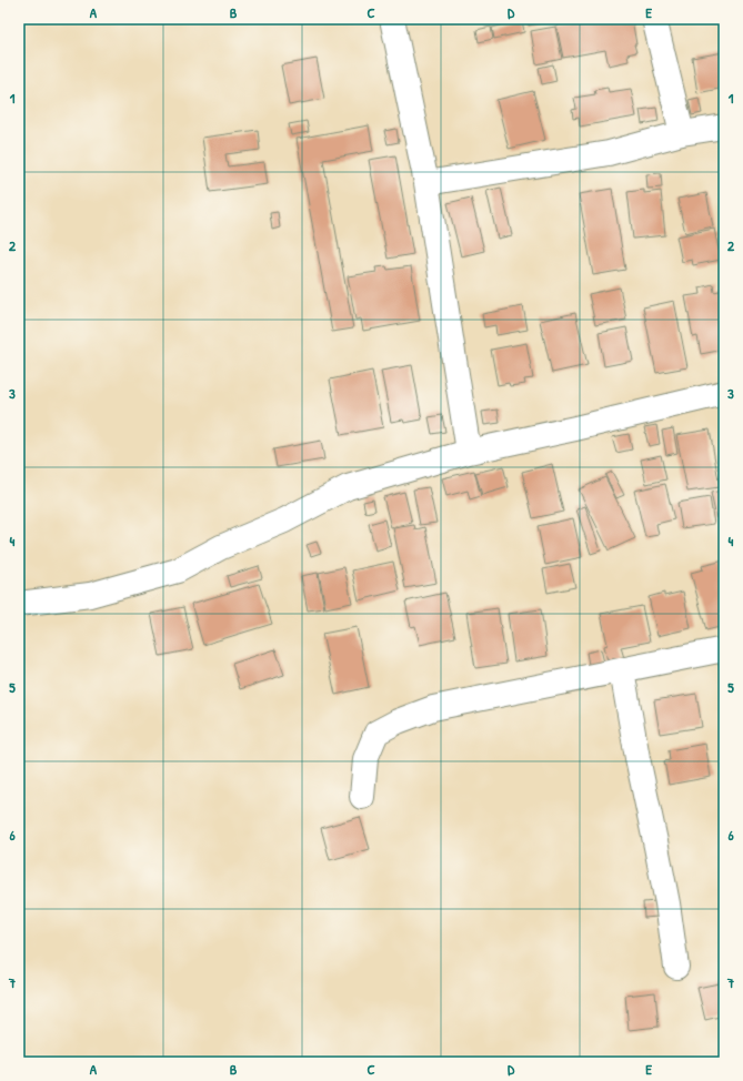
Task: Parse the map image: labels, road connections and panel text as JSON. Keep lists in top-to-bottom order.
{
  "grid": {
    "columns": [
      "A",
      "B",
      "C",
      "D",
      "E"
    ],
    "rows": [
      "1",
      "2",
      "3",
      "4",
      "5",
      "6",
      "7"
    ]
  }
}
